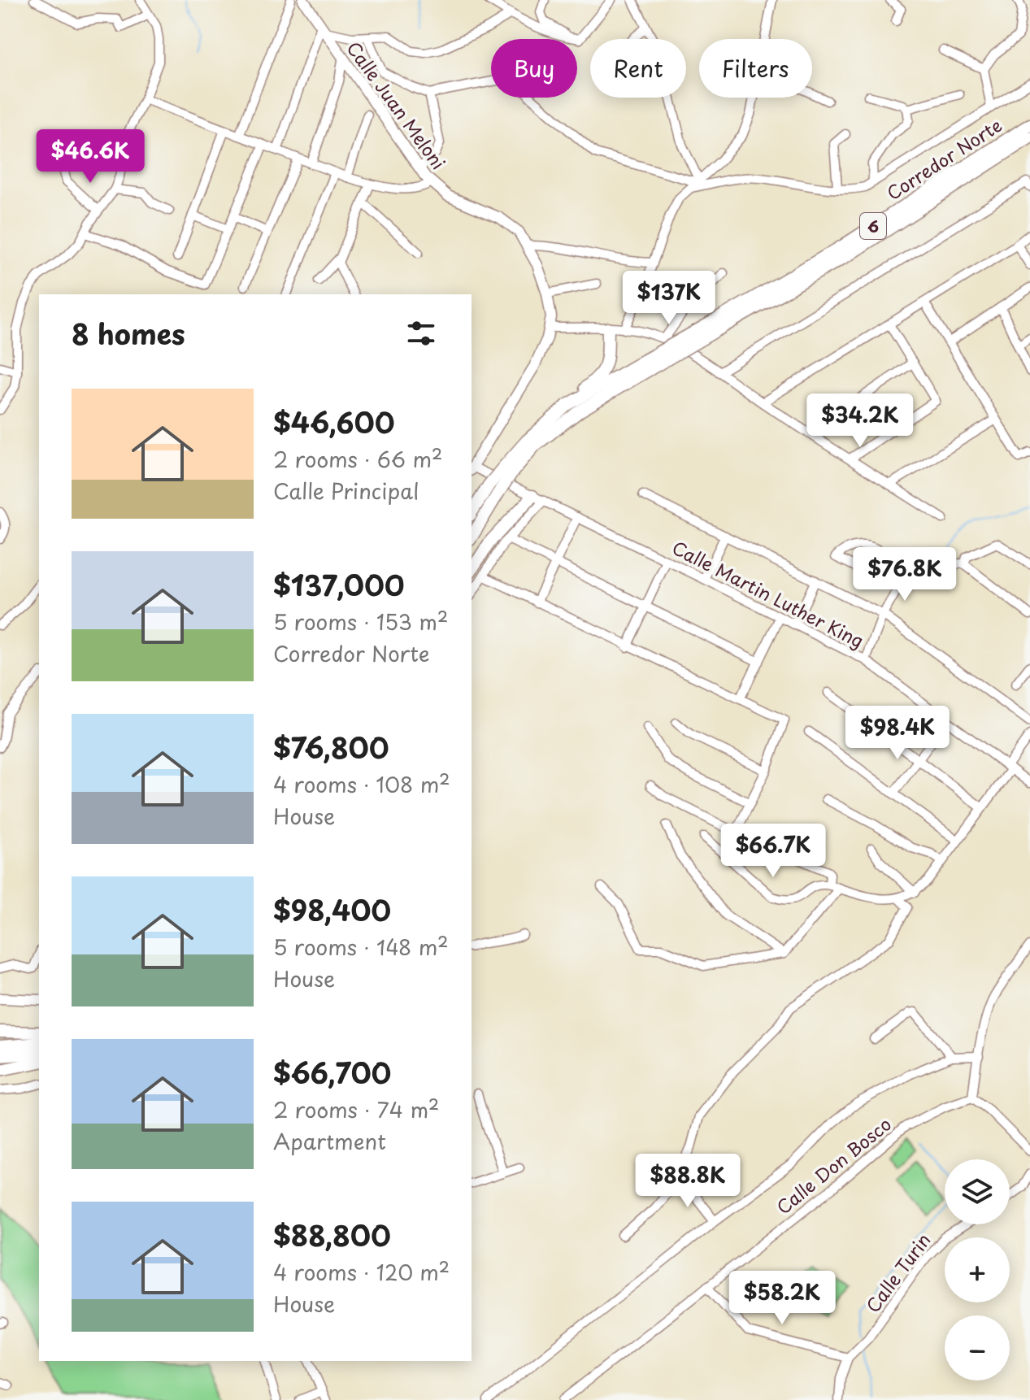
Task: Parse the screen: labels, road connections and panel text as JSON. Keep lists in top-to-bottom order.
{
  "streets": {
    "highway": ["Corredor Norte", "6"],
    "main road": ["Calle Juan Meloni"],
    "street": ["Calle Martin Luther King", "Calle Don Bosco", "Calle Turin"]
  },
  "crossings": [
    ["Calle Juan Meloni", "Calle Martin Luther King"]
  ],
  "page": {
    "chip": ["Buy", "Rent", "Filters"],
    "price": [
      "$46.6K",
      "$137K",
      "$34.2K",
      "$76.8K",
      "$98.4K",
      "$66.7K",
      "$88.8K",
      "$58.2K"
    ],
    "heading": "8 homes",
    "list": [
      {
        "name": "$46,600",
        "note": "2 rooms · 66 m² · Calle Principal"
      },
      {
        "name": "$137,000",
        "note": "5 rooms · 153 m² · Corredor Norte"
      },
      {
        "name": "$76,800",
        "note": "4 rooms · 108 m² · House"
      },
      {
        "name": "$98,400",
        "note": "5 rooms · 148 m² · House"
      },
      {
        "name": "$66,700",
        "note": "2 rooms · 74 m² · Apartment"
      },
      {
        "name": "$88,800",
        "note": "4 rooms · 120 m² · House"
      }
    ],
    "map_buttons": ["+", "−"]
  }
}
